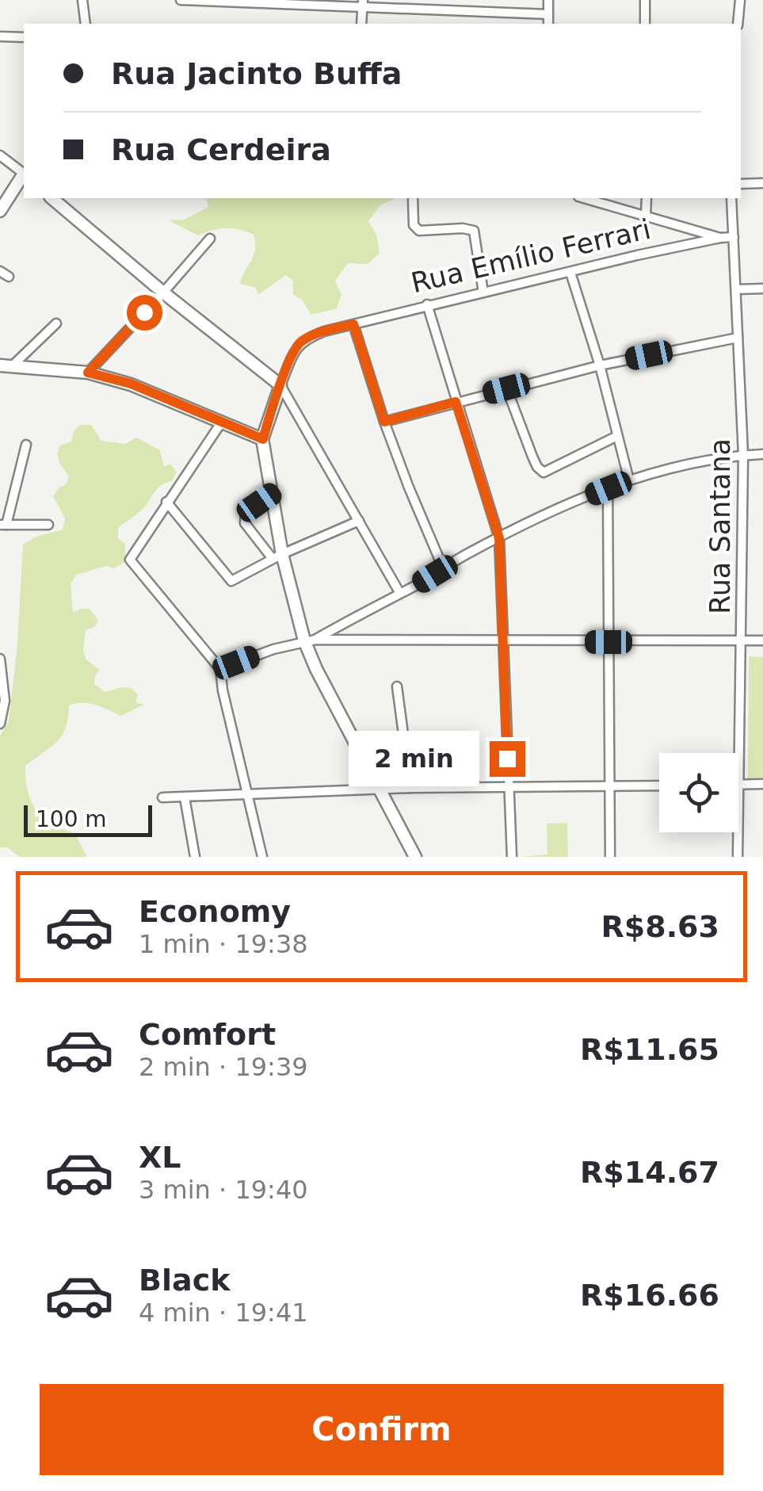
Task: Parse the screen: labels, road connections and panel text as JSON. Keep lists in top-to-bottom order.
{
  "streets": {
    "street": ["Rua Emílio Ferrari", "Rua Santana"]
  },
  "scale_bar": "100 m",
  "page": {
    "banner": ["Rua Jacinto Buffa", "Rua Cerdeira"],
    "bubble": "2 min",
    "scale": "100 m",
    "list": [
      {
        "name": "Economy",
        "note": "1 min · 19:38",
        "value": "R$8.63"
      },
      {
        "name": "Comfort",
        "note": "2 min · 19:39",
        "value": "R$11.65"
      },
      {
        "name": "XL",
        "note": "3 min · 19:40",
        "value": "R$14.67"
      },
      {
        "name": "Black",
        "note": "4 min · 19:41",
        "value": "R$16.66"
      }
    ],
    "buttons": "Confirm"
  }
}
